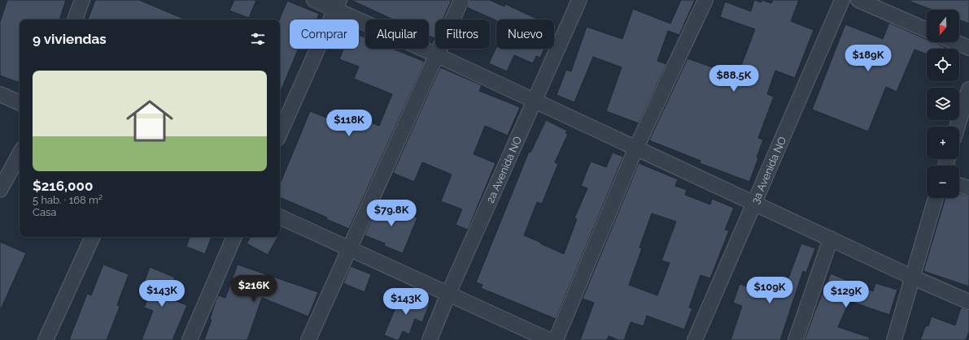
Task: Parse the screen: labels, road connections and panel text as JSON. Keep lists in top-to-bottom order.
{
  "streets": {
    "street": ["2a Avenida NO", "3a Avenida NO"]
  },
  "north": "bottom",
  "page": {
    "map_buttons": ["+", "−"],
    "chip": [
      "Comprar",
      "Alquilar",
      "Filtros",
      "Nuevo"
    ],
    "heading": "9 viviendas",
    "price": [
      "$189K",
      "$88.5K",
      "$118K",
      "$79.8K",
      "$216K",
      "$109K",
      "$143K",
      "$129K",
      "$143K"
    ],
    "list": [
      {
        "name": "$216,000",
        "note": "5 hab. · 168 m² · Casa"
      }
    ]
  }
}
